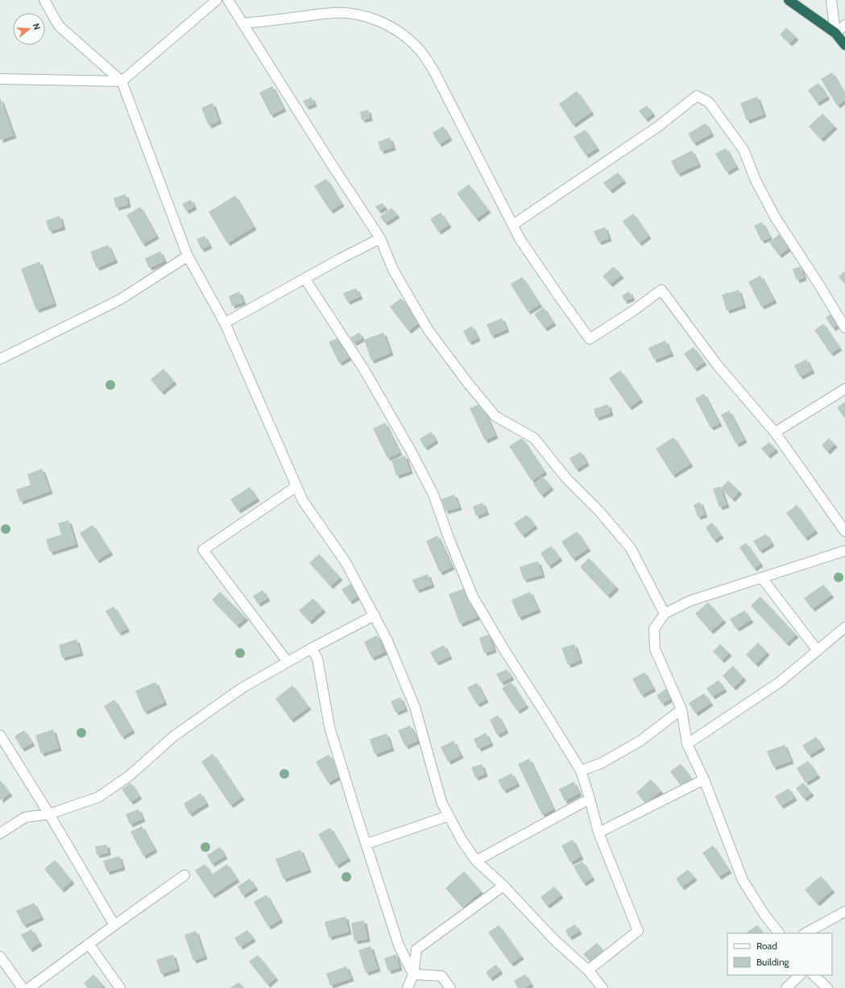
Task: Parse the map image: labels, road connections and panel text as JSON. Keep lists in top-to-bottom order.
{
  "legend": ["Road", "Building"],
  "north": "right"
}
